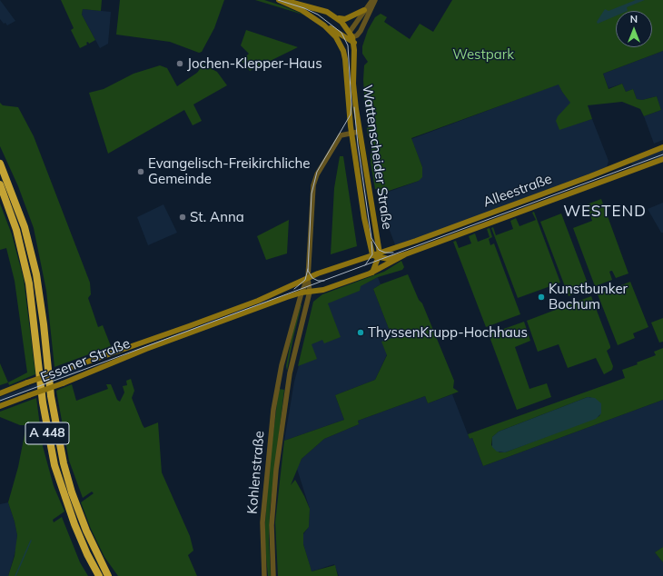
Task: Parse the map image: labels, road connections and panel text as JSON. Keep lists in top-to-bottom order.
{
  "streets": {
    "highway": ["A 448"],
    "main road": ["Wattenscheider Straße", "Alleestraße", "Essener Straße"],
    "street": ["Kohlenstraße"]
  },
  "crossings": [
    ["Wattenscheider Straße", "Alleestraße"],
    ["Wattenscheider Straße", "Kohlenstraße"],
    ["Alleestraße", "Essener Straße"],
    ["Alleestraße", "Kohlenstraße"],
    ["Essener Straße", "Kohlenstraße"]
  ],
  "districts": ["WESTEND"],
  "parks": ["Westpark"],
  "places": [
    "Jochen-Klepper-Haus",
    "Evangelisch-Freikirchliche Gemeinde",
    "St. Anna",
    "Kunstbunker Bochum",
    "ThyssenKrupp-Hochhaus"
  ],
  "north": "top"
}
